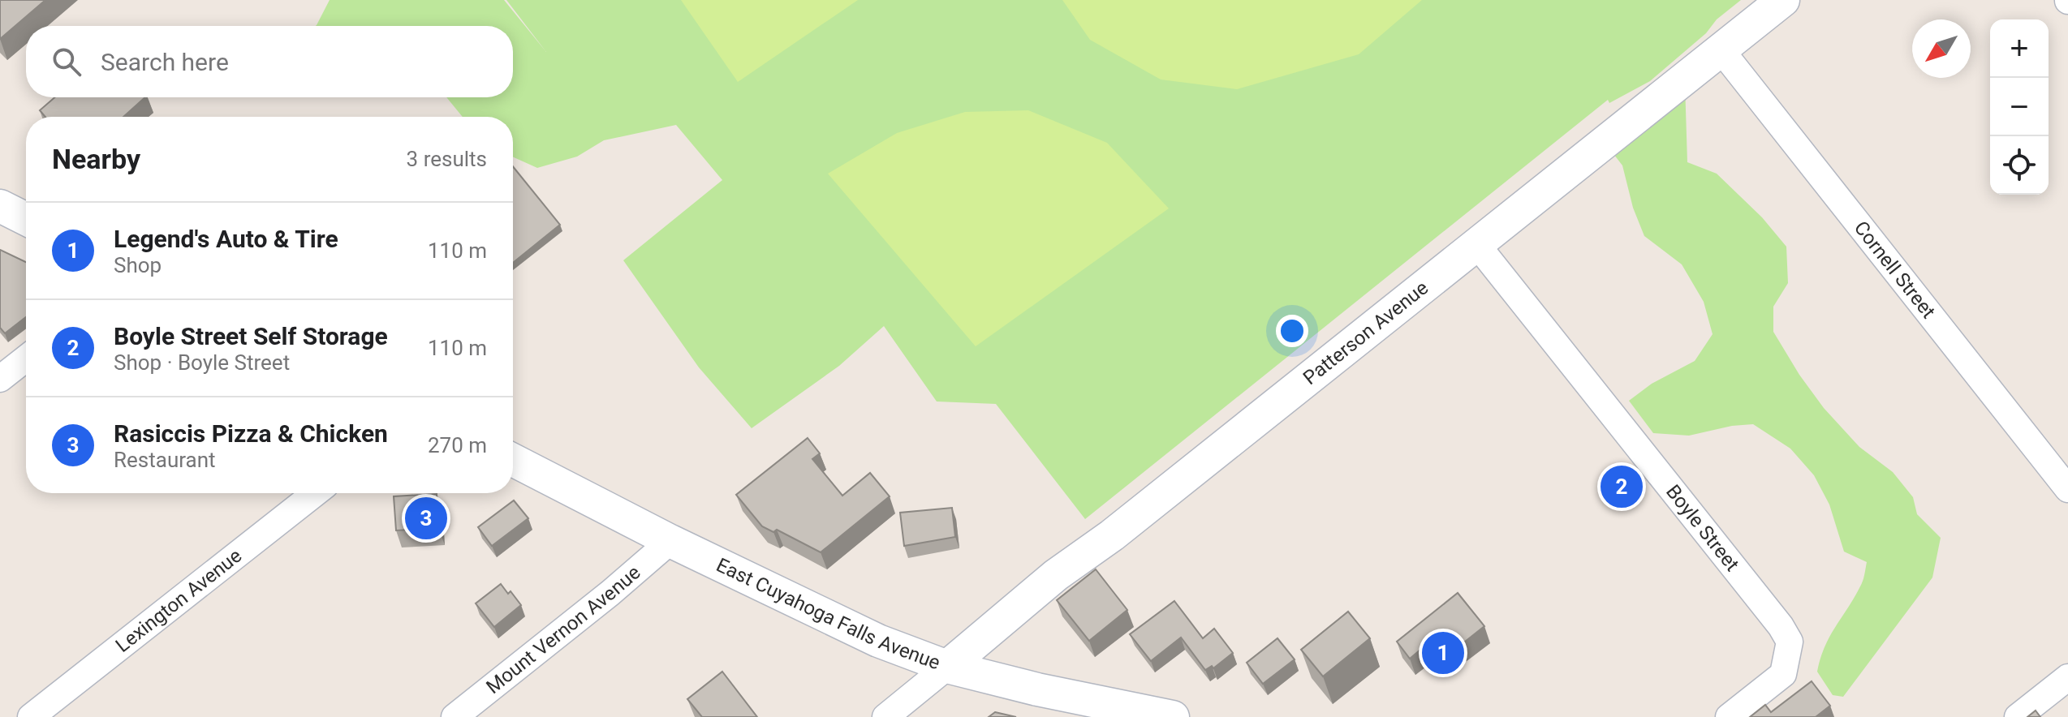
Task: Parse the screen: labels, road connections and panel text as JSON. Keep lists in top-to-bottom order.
{
  "streets": {
    "street": [
      "Cornell Street",
      "Patterson Avenue",
      "Boyle Street",
      "Lexington Avenue",
      "East Cuyahoga Falls Avenue",
      "Mount Vernon Avenue"
    ]
  },
  "crossings": [
    ["Cornell Street", "Patterson Avenue"],
    ["Patterson Avenue", "Boyle Street"],
    ["Patterson Avenue", "East Cuyahoga Falls Avenue"],
    ["East Cuyahoga Falls Avenue", "Mount Vernon Avenue"]
  ],
  "north": "bottom left",
  "page": {
    "map_buttons": ["+", "−"],
    "search": "Search here",
    "heading": ["Nearby", "3 results"],
    "list": [
      {
        "mark": "1",
        "name": "Legend's Auto & Tire",
        "note": "Shop",
        "value": "110 m"
      },
      {
        "mark": "2",
        "name": "Boyle Street Self Storage",
        "note": "Shop · Boyle Street",
        "value": "110 m"
      },
      {
        "mark": "3",
        "name": "Rasiccis Pizza & Chicken",
        "note": "Restaurant",
        "value": "270 m"
      }
    ],
    "pins": ["2", "3", "1"]
  }
}
